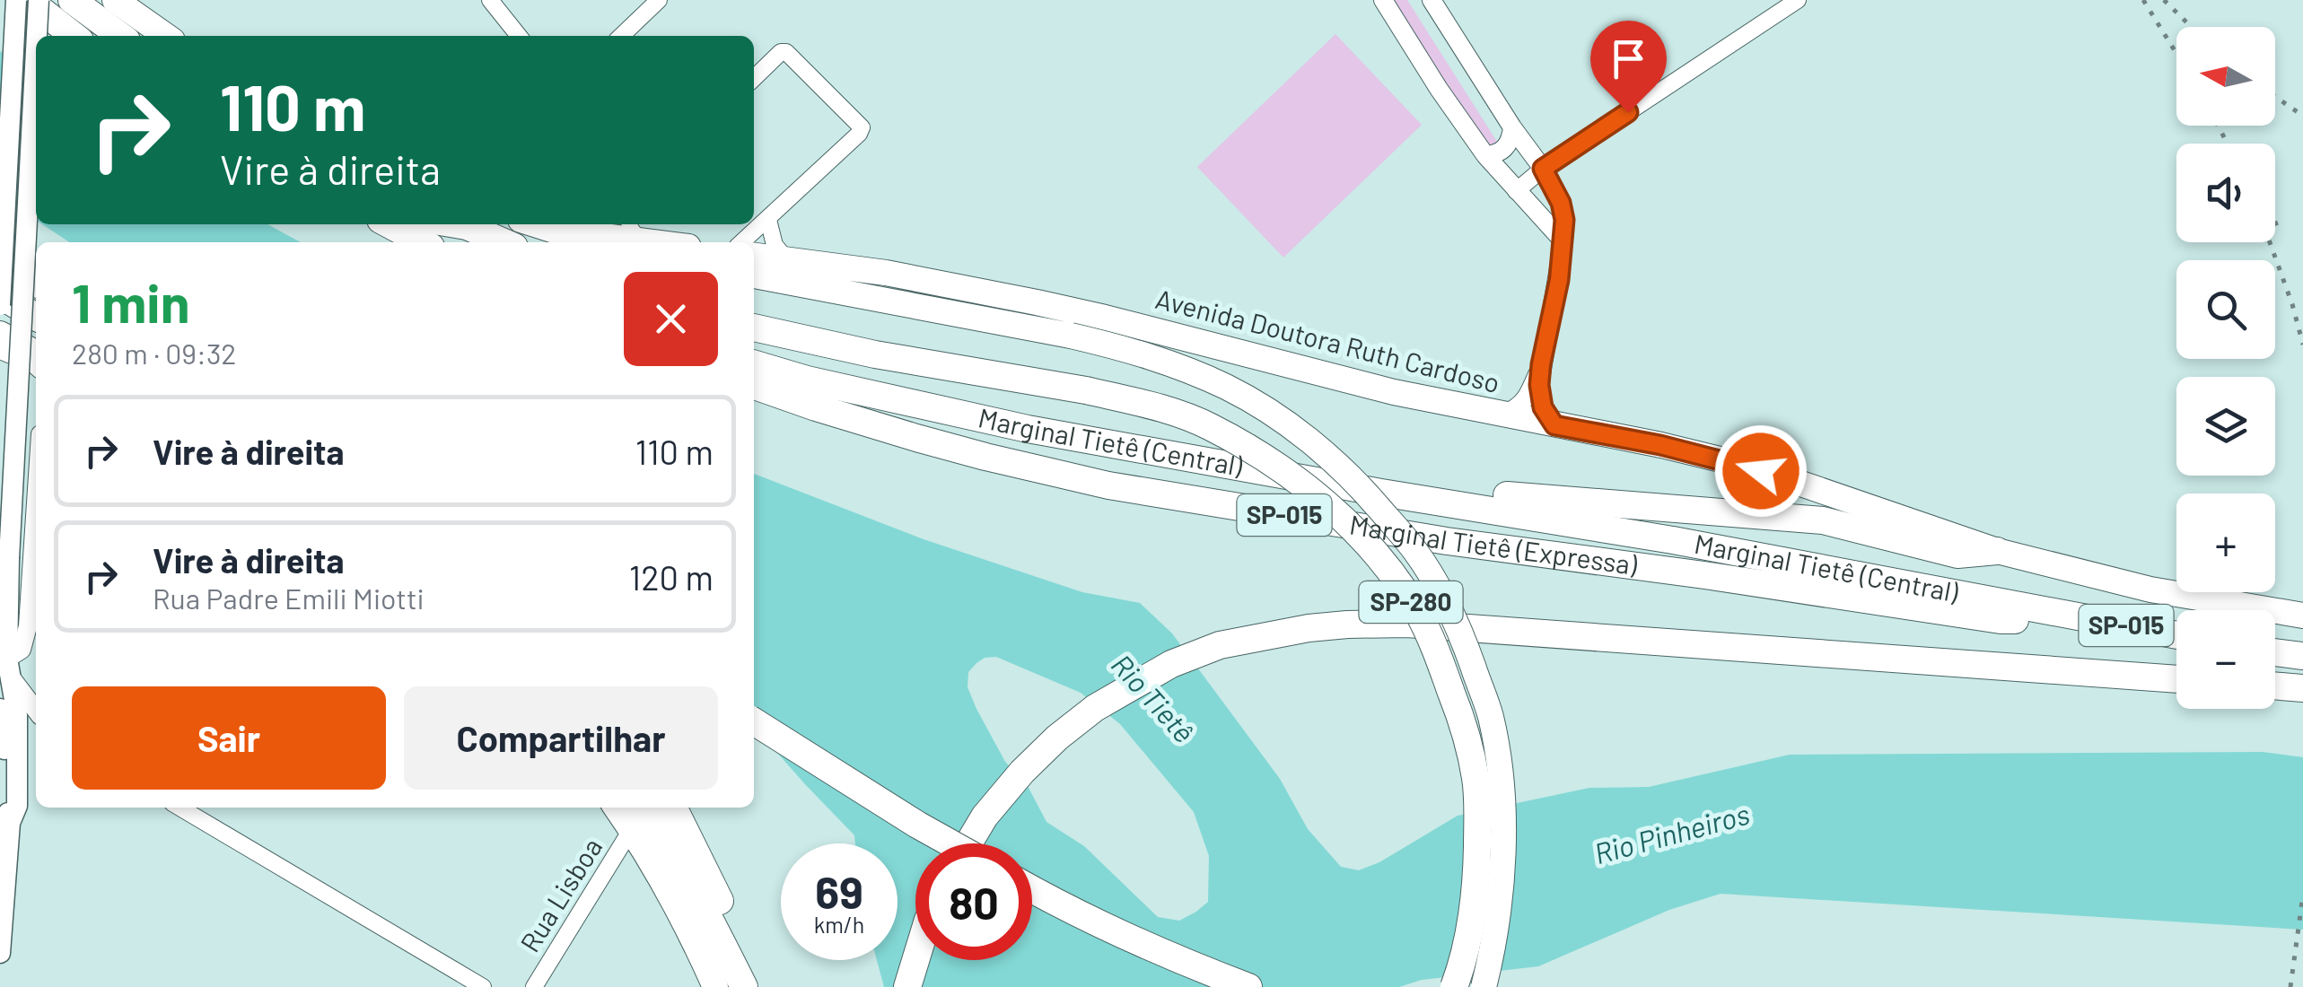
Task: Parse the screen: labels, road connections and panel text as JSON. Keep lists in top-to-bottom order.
{
  "streets": {
    "highway": [
      "Avenida Doutora Ruth Cardoso",
      "Marginal Tietê (Central)",
      "SP-015",
      "Marginal Tietê (Expressa)",
      "SP-280"
    ],
    "street": ["Rua Lisboa"]
  },
  "crossings": [
    ["Marginal Tietê (Central)", "Marginal Tietê (Expressa)"]
  ],
  "water": ["Rio Tietê", "Rio Pinheiros"],
  "north": "left",
  "page": {
    "map_buttons": ["+", "−"],
    "turn": ["110 m", "Vire à direita"],
    "heading": ["1 min", "280 m · 09:32"],
    "list": [
      {
        "name": "Vire à direita",
        "value": "110 m"
      },
      {
        "name": "Vire à direita",
        "note": "Rua Padre Emili Miotti",
        "value": "120 m"
      }
    ],
    "buttons": ["Sair", "Compartilhar"],
    "speed": "69 km/h",
    "limit": "80"
  }
}
